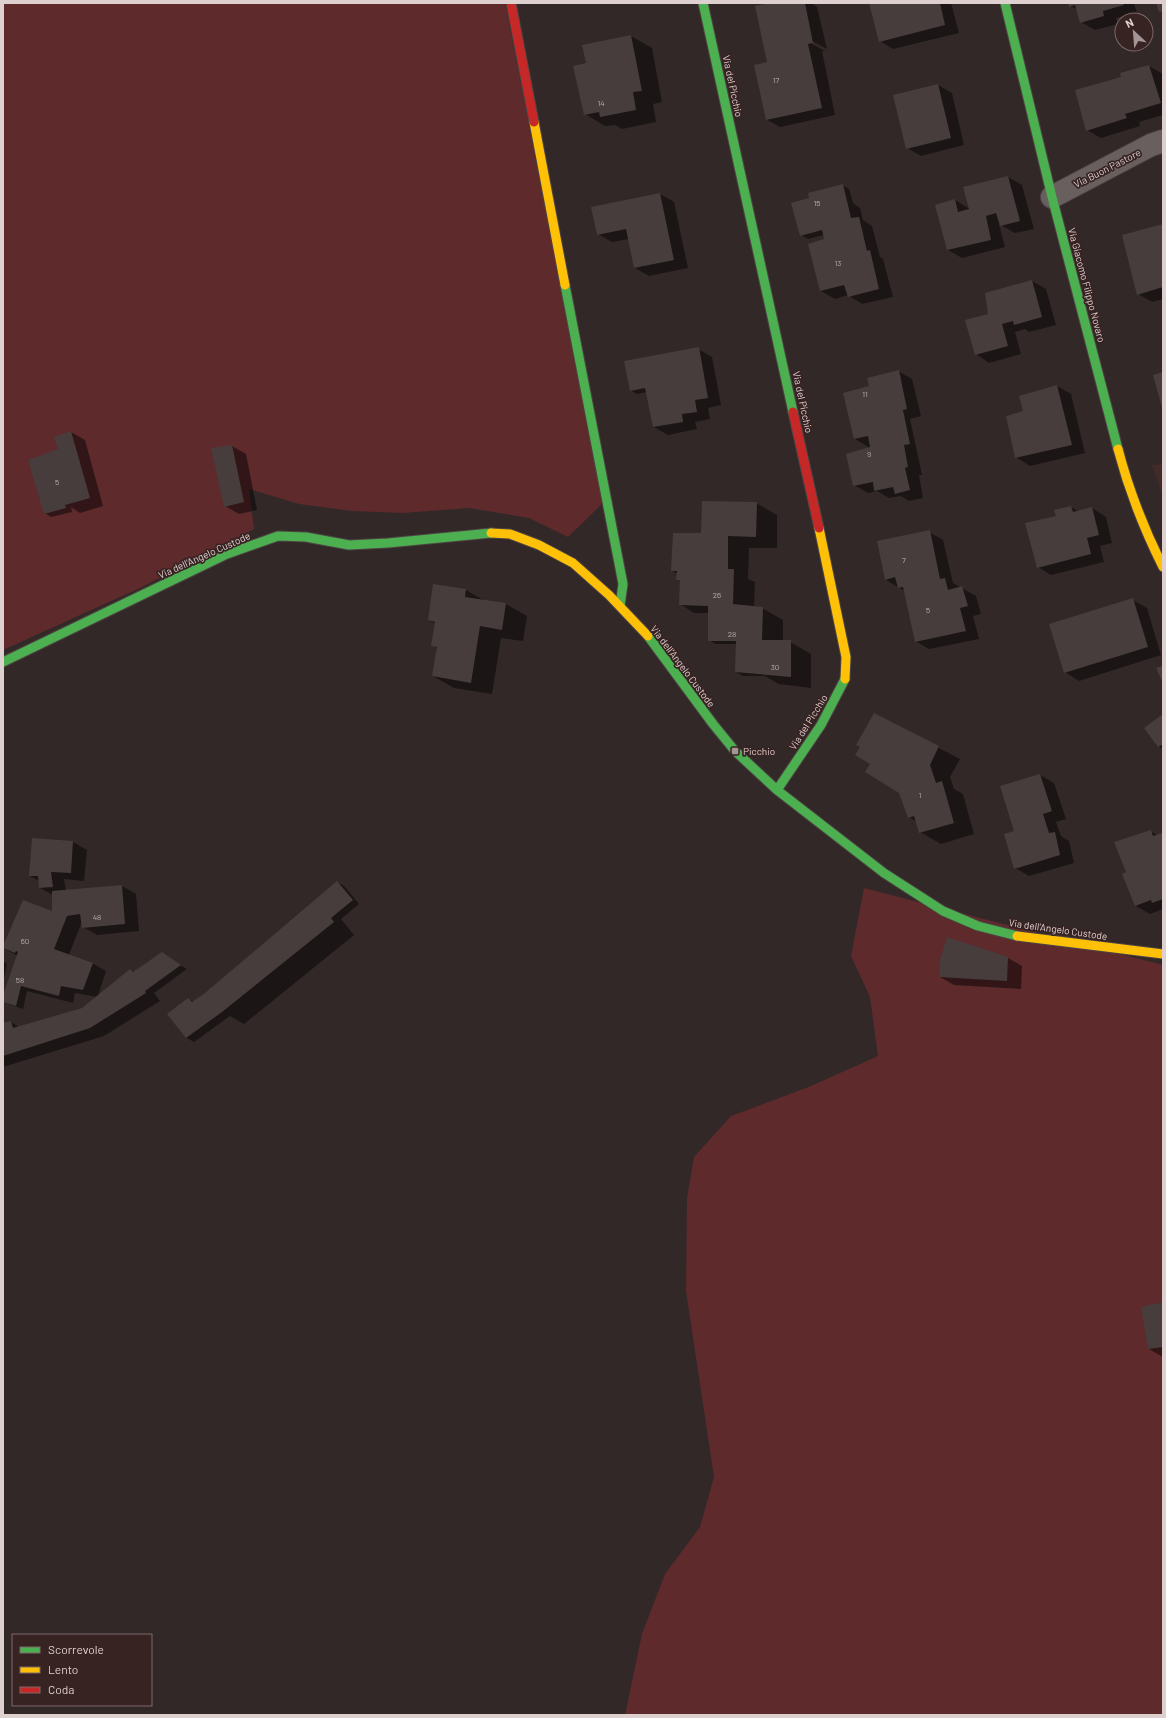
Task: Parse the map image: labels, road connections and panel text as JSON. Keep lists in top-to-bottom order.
{
  "streets": {
    "street": [
      "Via del Picchio",
      "Via Buon Pastore",
      "Via Giacomo Filippo Novaro",
      "Via dell'Angelo Custode"
    ]
  },
  "crossings": [
    ["Via del Picchio", "Via dell'Angelo Custode"],
    ["Via Buon Pastore", "Via Giacomo Filippo Novaro"]
  ],
  "places": {
    "transit": ["Picchio"]
  },
  "house_numbers": [
    "17",
    "14",
    "15",
    "13",
    "11",
    "9",
    "5",
    "7",
    "26",
    "5",
    "28",
    "30",
    "1",
    "48",
    "60",
    "58"
  ],
  "legend": ["Scorrevole", "Lento", "Coda"],
  "north": "top left"
}
